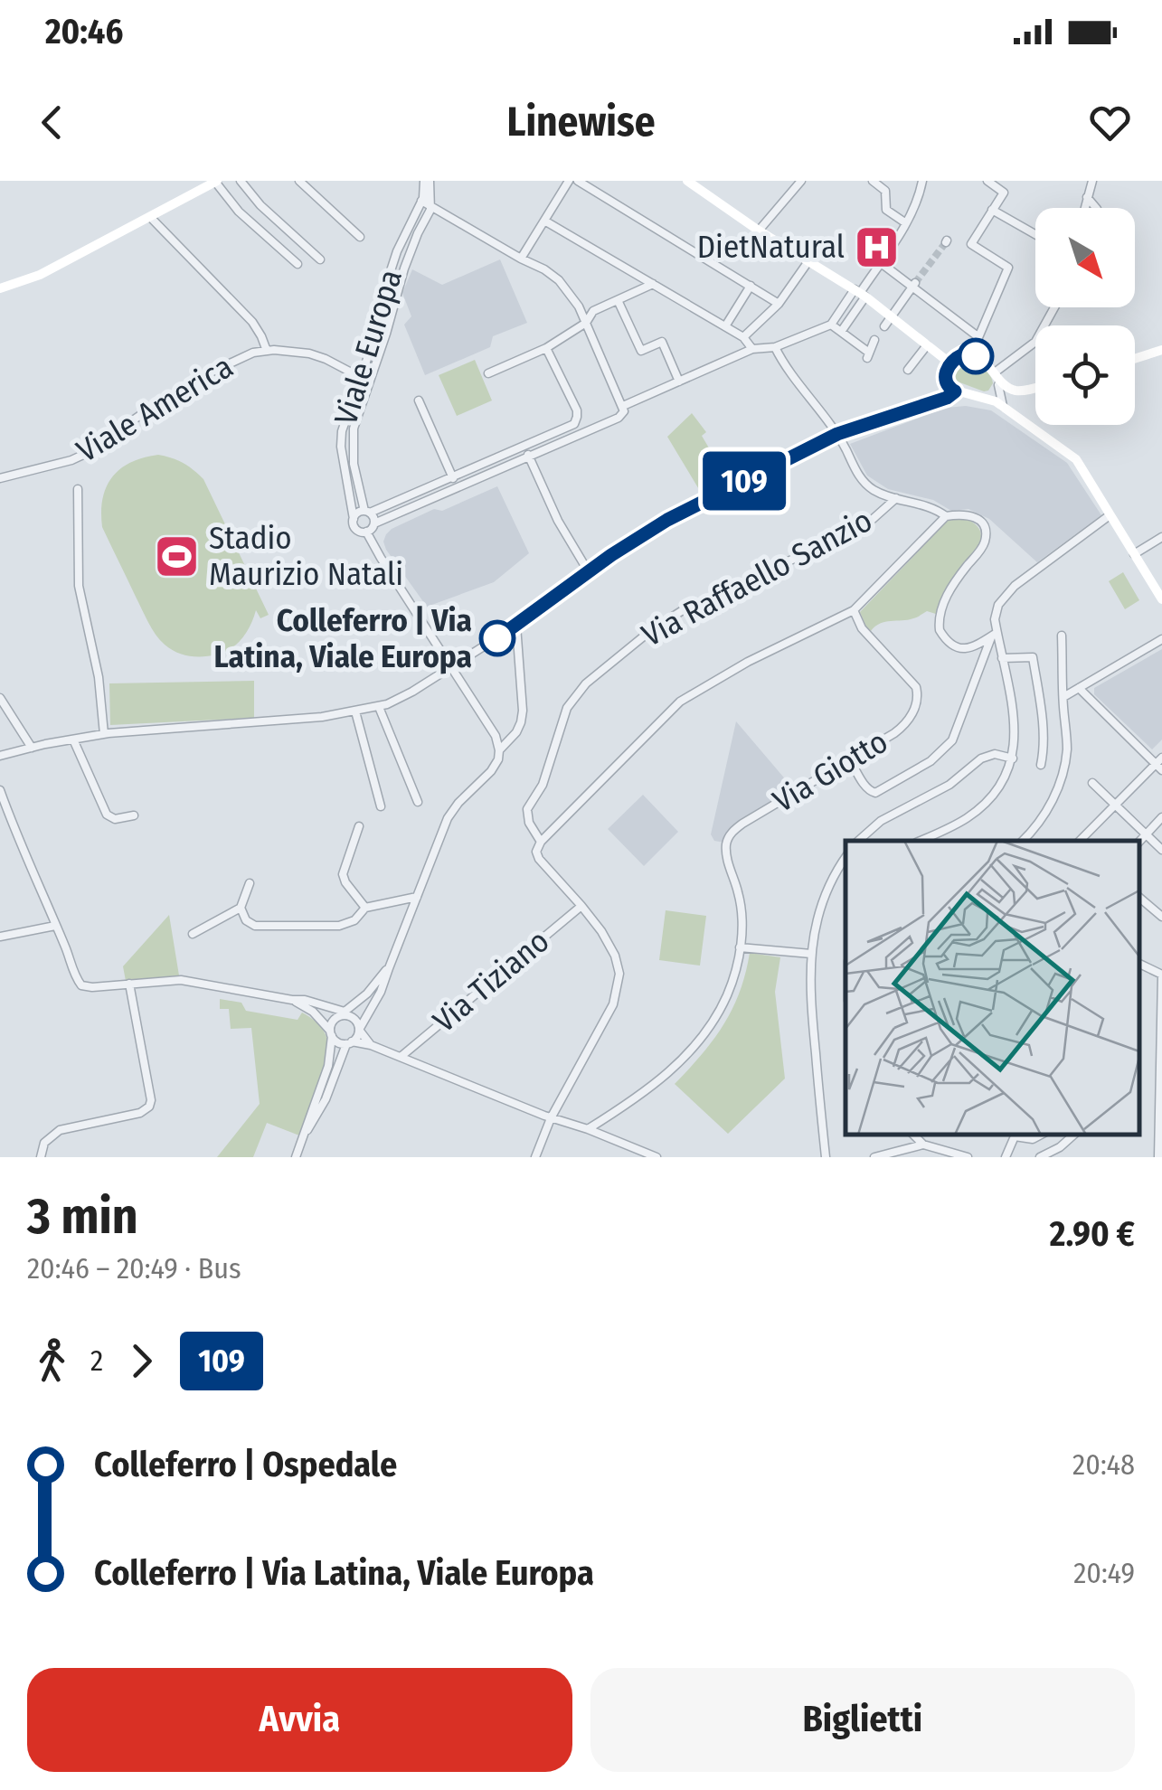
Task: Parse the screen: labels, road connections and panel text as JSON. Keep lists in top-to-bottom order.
{
  "streets": {
    "street": [
      "Viale Europa",
      "Viale America",
      "Via Raffaello Sanzio",
      "Via Giotto",
      "Via Tiziano"
    ]
  },
  "crossings": [
    ["Viale Europa", "Viale America"],
    ["Via Raffaello Sanzio", "Via Tiziano"]
  ],
  "places": {
    "hospital": ["DietNatural"],
    "sports": ["Stadio Maurizio Natali"],
    "other": ["Colleferro | Via Latina, Viale Europa"]
  },
  "lines": ["bus line 109"],
  "north": "bottom right",
  "page": {
    "status": "20:46",
    "header": "Linewise",
    "on_map": "109",
    "heading": ["3 min", "20:46 – 20:49 · Bus", "2.90 €"],
    "legs": ["2", "109"],
    "list": [
      {
        "name": "Colleferro | Ospedale",
        "value": "20:48"
      },
      {
        "name": "Colleferro | Via Latina, Viale Europa",
        "value": "20:49"
      }
    ],
    "buttons": ["Avvia", "Biglietti"]
  }
}
